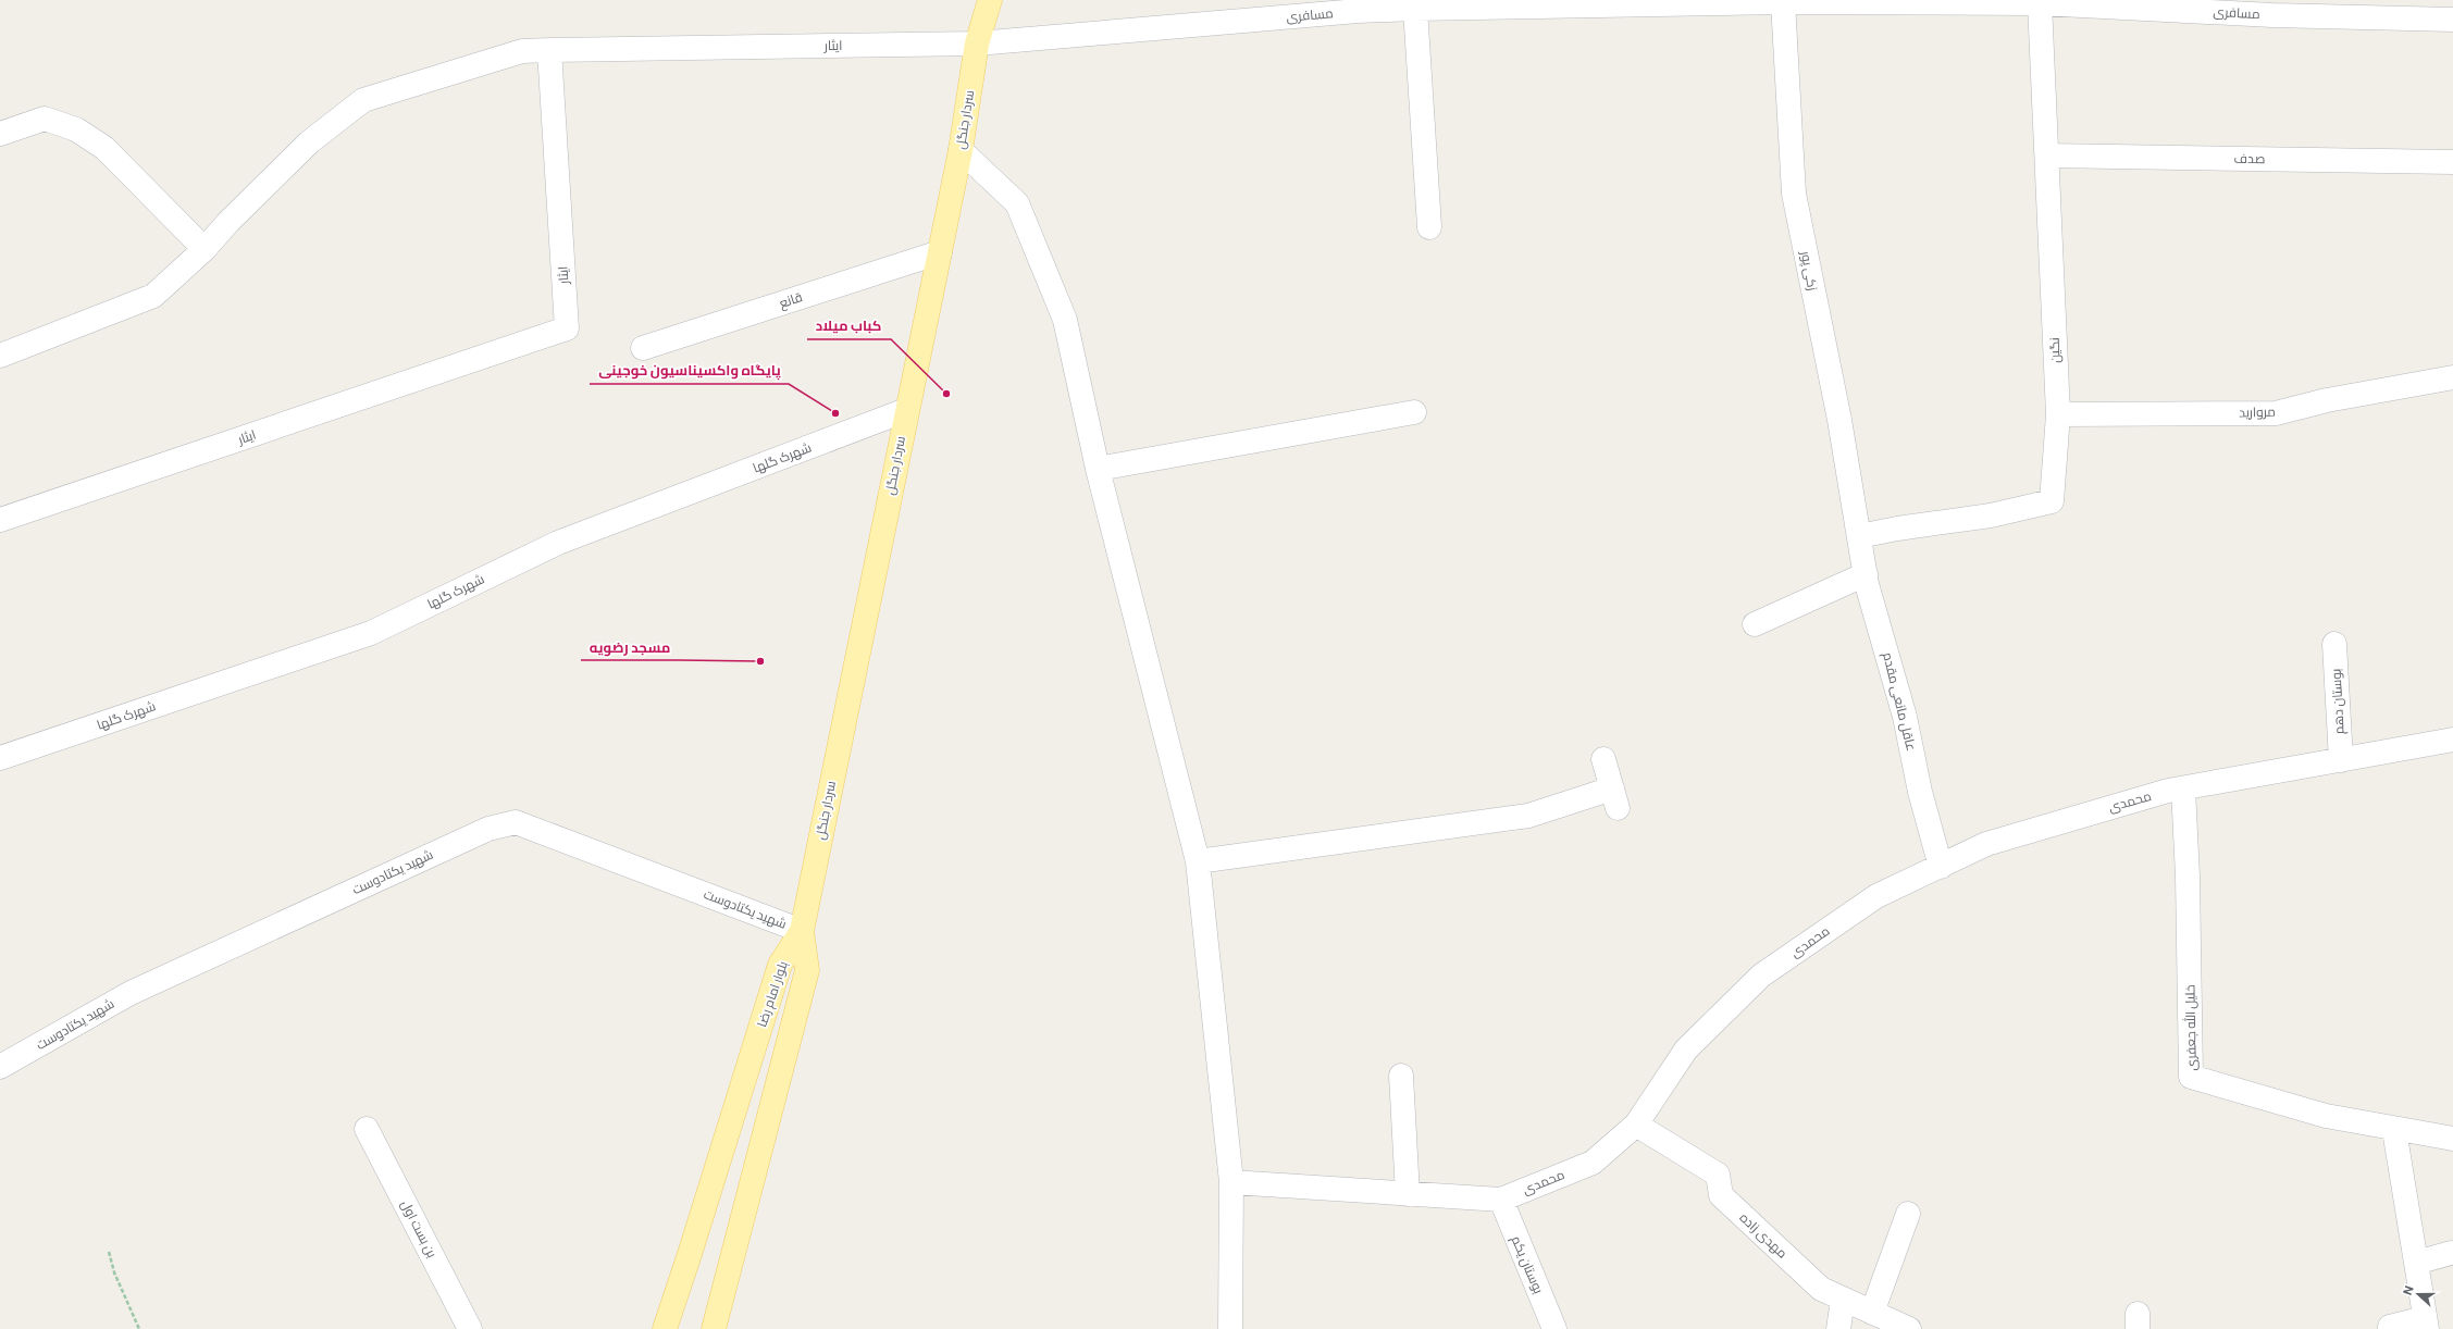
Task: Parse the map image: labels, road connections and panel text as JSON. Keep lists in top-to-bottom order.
{
  "streets": {
    "main road": ["سردار جنگل", "بلوار امام رضا"],
    "street": [
      "مسافری",
      "ایثار",
      "صدف",
      "زکی پور",
      "قانع",
      "نگین",
      "مروارید",
      "شهرک گلها",
      "عاقل مانعی مقدم",
      "بوستان دهم",
      "محمدی",
      "شهید یکتادوست",
      "خلیل الله جعفری",
      "بن بست اول",
      "مهدی زاده",
      "بوستان یکم"
    ]
  },
  "crossings": [
    ["مسافری", "ایثار"],
    ["مسافری", "سردار جنگل"],
    ["مسافری", "زکی پور"],
    ["مسافری", "نگین"],
    ["ایثار", "سردار جنگل"],
    ["سردار جنگل", "قانع"],
    ["سردار جنگل", "شهرک گلها"],
    ["سردار جنگل", "شهید یکتادوست"],
    ["سردار جنگل", "بلوار امام رضا"],
    ["صدف", "نگین"],
    ["زکی پور", "نگین"],
    ["زکی پور", "عاقل مانعی مقدم"],
    ["نگین", "مروارید"],
    ["نگین", "عاقل مانعی مقدم"],
    ["عاقل مانعی مقدم", "محمدی"],
    ["بوستان دهم", "محمدی"],
    ["محمدی", "خلیل الله جعفری"],
    ["محمدی", "مهدی زاده"],
    ["محمدی", "بوستان یکم"],
    ["شهید یکتادوست", "بلوار امام رضا"]
  ],
  "places": ["کباب میلاد", "پایگاه واکسیناسیون خوجینی", "مسجد رضویه"],
  "north": "left"
}
